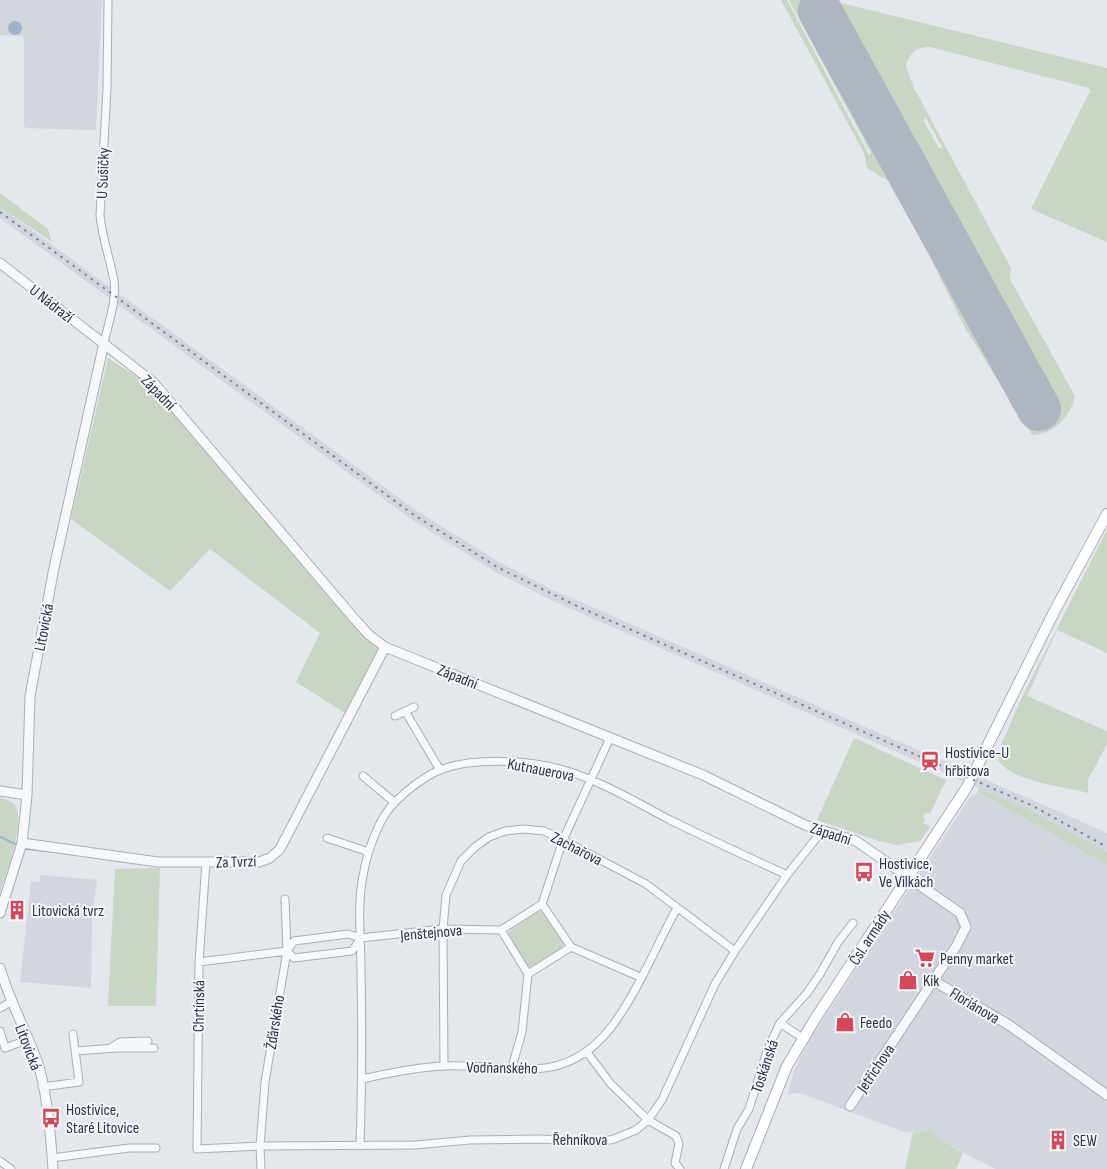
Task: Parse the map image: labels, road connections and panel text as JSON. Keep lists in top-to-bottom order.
{
  "streets": {
    "main road": ["Čsl. armády"],
    "street": [
      "U Sušičky",
      "U Nádraží",
      "Západní",
      "Litovická",
      "Kutnauerova",
      "Zachařova",
      "Za Tvrzí",
      "Jenštejnova",
      "Floriánova",
      "Chrtínská",
      "Žďárského",
      "Toskánská",
      "Vodňanského",
      "Jetřichova",
      "Řehníkova"
    ]
  },
  "crossings": [
    ["U Sušičky", "U Nádraží"],
    ["U Sušičky", "Západní"],
    ["U Sušičky", "Litovická"],
    ["U Nádraží", "Západní"],
    ["U Nádraží", "Litovická"],
    ["Západní", "Litovická"],
    ["Západní", "Za Tvrzí"],
    ["Západní", "Čsl. armády"],
    ["Západní", "Floriánova"],
    ["Západní", "Řehníkova"],
    ["Litovická", "Za Tvrzí"],
    ["Kutnauerova", "Jenštejnova"],
    ["Kutnauerova", "Vodňanského"],
    ["Kutnauerova", "Řehníkova"],
    ["Zachařova", "Jenštejnova"],
    ["Zachařova", "Vodňanského"],
    ["Zachařova", "Řehníkova"],
    ["Za Tvrzí", "Chrtínská"],
    ["Jenštejnova", "Chrtínská"],
    ["Jenštejnova", "Žďárského"],
    ["Čsl. armády", "Floriánova"],
    ["Floriánova", "Jetřichova"],
    ["Chrtínská", "Řehníkova"],
    ["Žďárského", "Řehníkova"]
  ],
  "places": {
    "station": ["Hostivice-U hřbitova"],
    "bus stop": ["Hostivice, Ve Vilkách", "Hostivice, Staré Litovice"],
    "building": ["Litovická tvrz", "SEW"],
    "supermarket": ["Penny market"],
    "shop": ["Kik", "Feedo"]
  }
}
